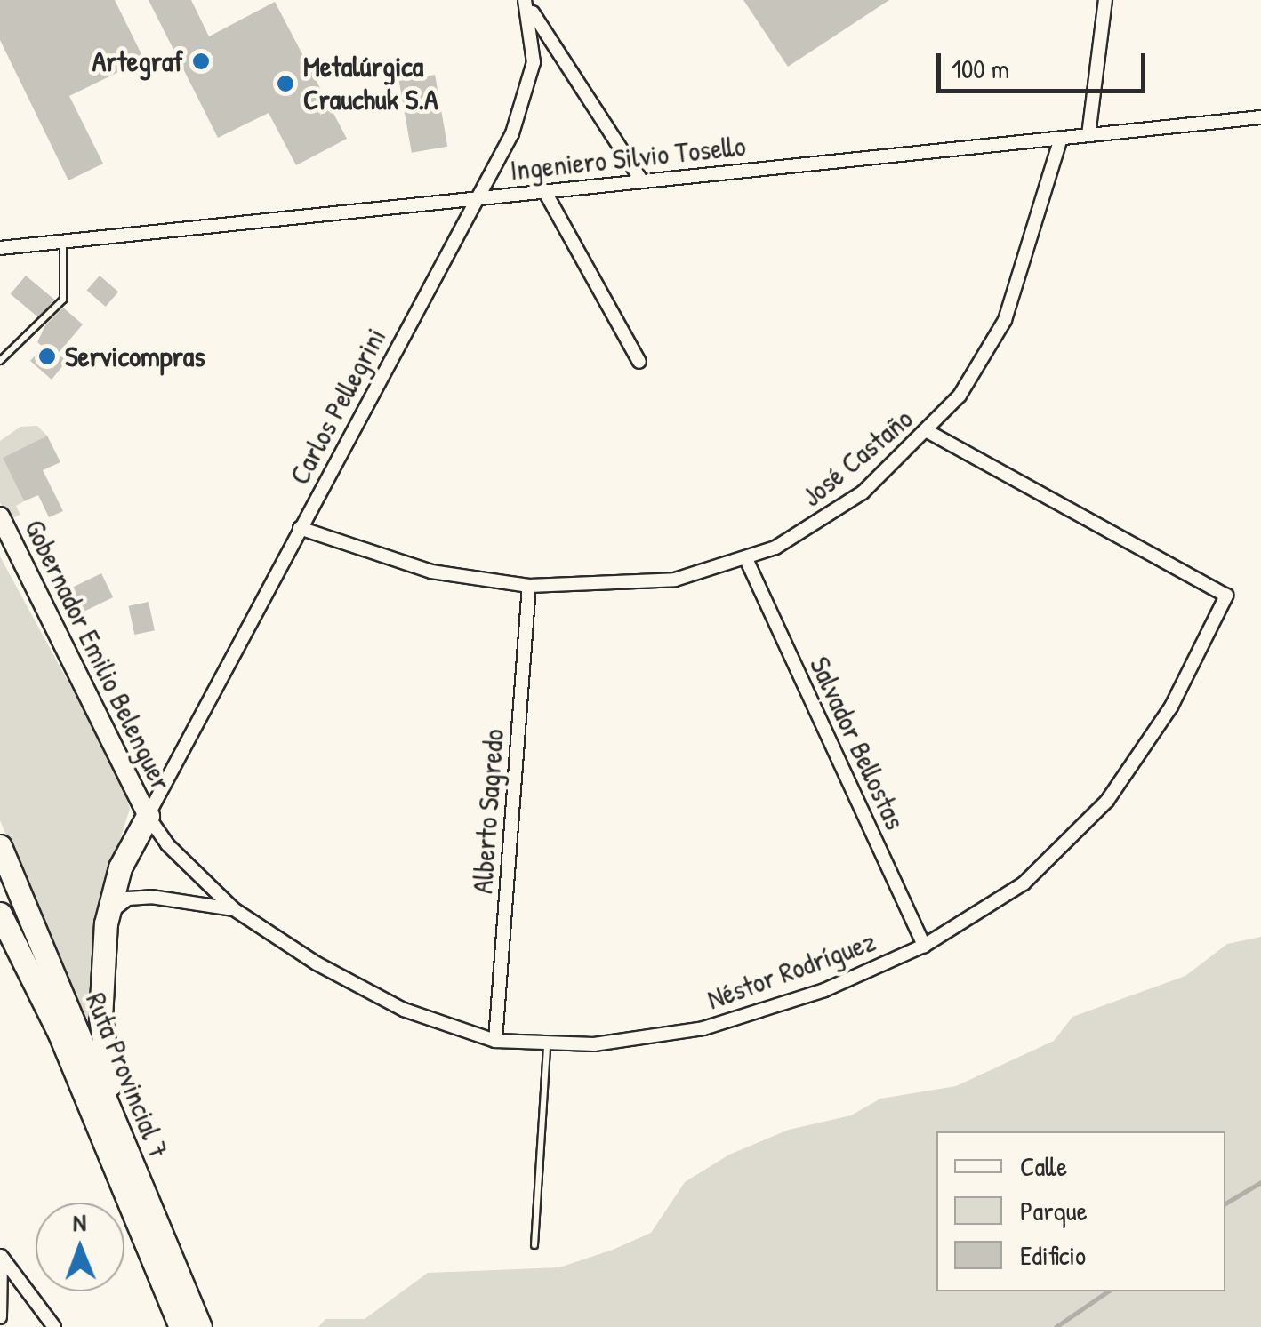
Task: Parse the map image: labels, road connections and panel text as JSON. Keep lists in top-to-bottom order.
{
  "streets": {
    "highway": ["Ruta Provincial 7"],
    "street": [
      "Ingeniero Silvio Tosello",
      "Carlos Pellegrini",
      "José Castaño",
      "Gobernador Emilio Belenguer",
      "Salvador Bellostas",
      "Alberto Sagredo",
      "Néstor Rodríguez"
    ]
  },
  "crossings": [
    ["Ingeniero Silvio Tosello", "Carlos Pellegrini"],
    ["Ingeniero Silvio Tosello", "José Castaño"],
    ["Carlos Pellegrini", "José Castaño"],
    ["Carlos Pellegrini", "Gobernador Emilio Belenguer"],
    ["Carlos Pellegrini", "Néstor Rodríguez"],
    ["José Castaño", "Salvador Bellostas"],
    ["José Castaño", "Alberto Sagredo"],
    ["José Castaño", "Néstor Rodríguez"],
    ["Gobernador Emilio Belenguer", "Néstor Rodríguez"],
    ["Salvador Bellostas", "Néstor Rodríguez"],
    ["Alberto Sagredo", "Néstor Rodríguez"]
  ],
  "places": ["Artegraf", "Metalúrgica Crauchuk S.A", "Servicompras"],
  "legend": ["Calle", "Parque", "Edificio"],
  "scale_bar": "100 m",
  "north": "top"
}
